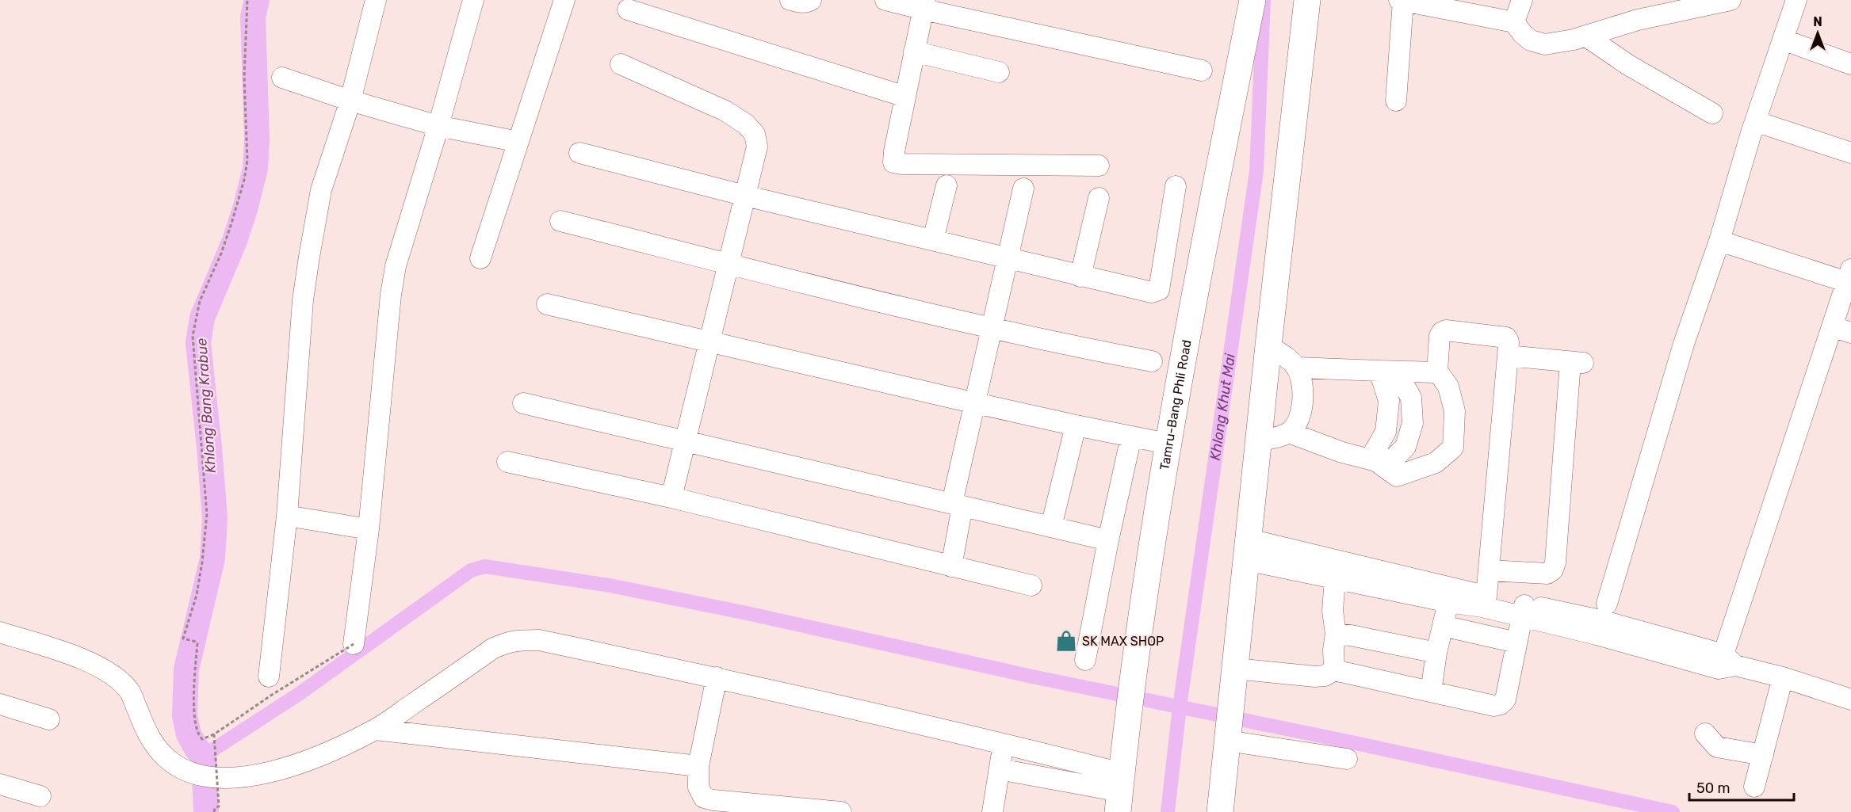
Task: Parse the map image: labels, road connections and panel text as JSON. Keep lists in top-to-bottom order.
{
  "streets": {
    "main road": ["Tamru-Bang Phli Road"]
  },
  "water": ["Khlong Bang Krabue", "Khlong Khut Mai"],
  "places": {
    "shop": ["SK MAX SHOP"]
  },
  "scale_bar": "50 m",
  "north": "top"
}
